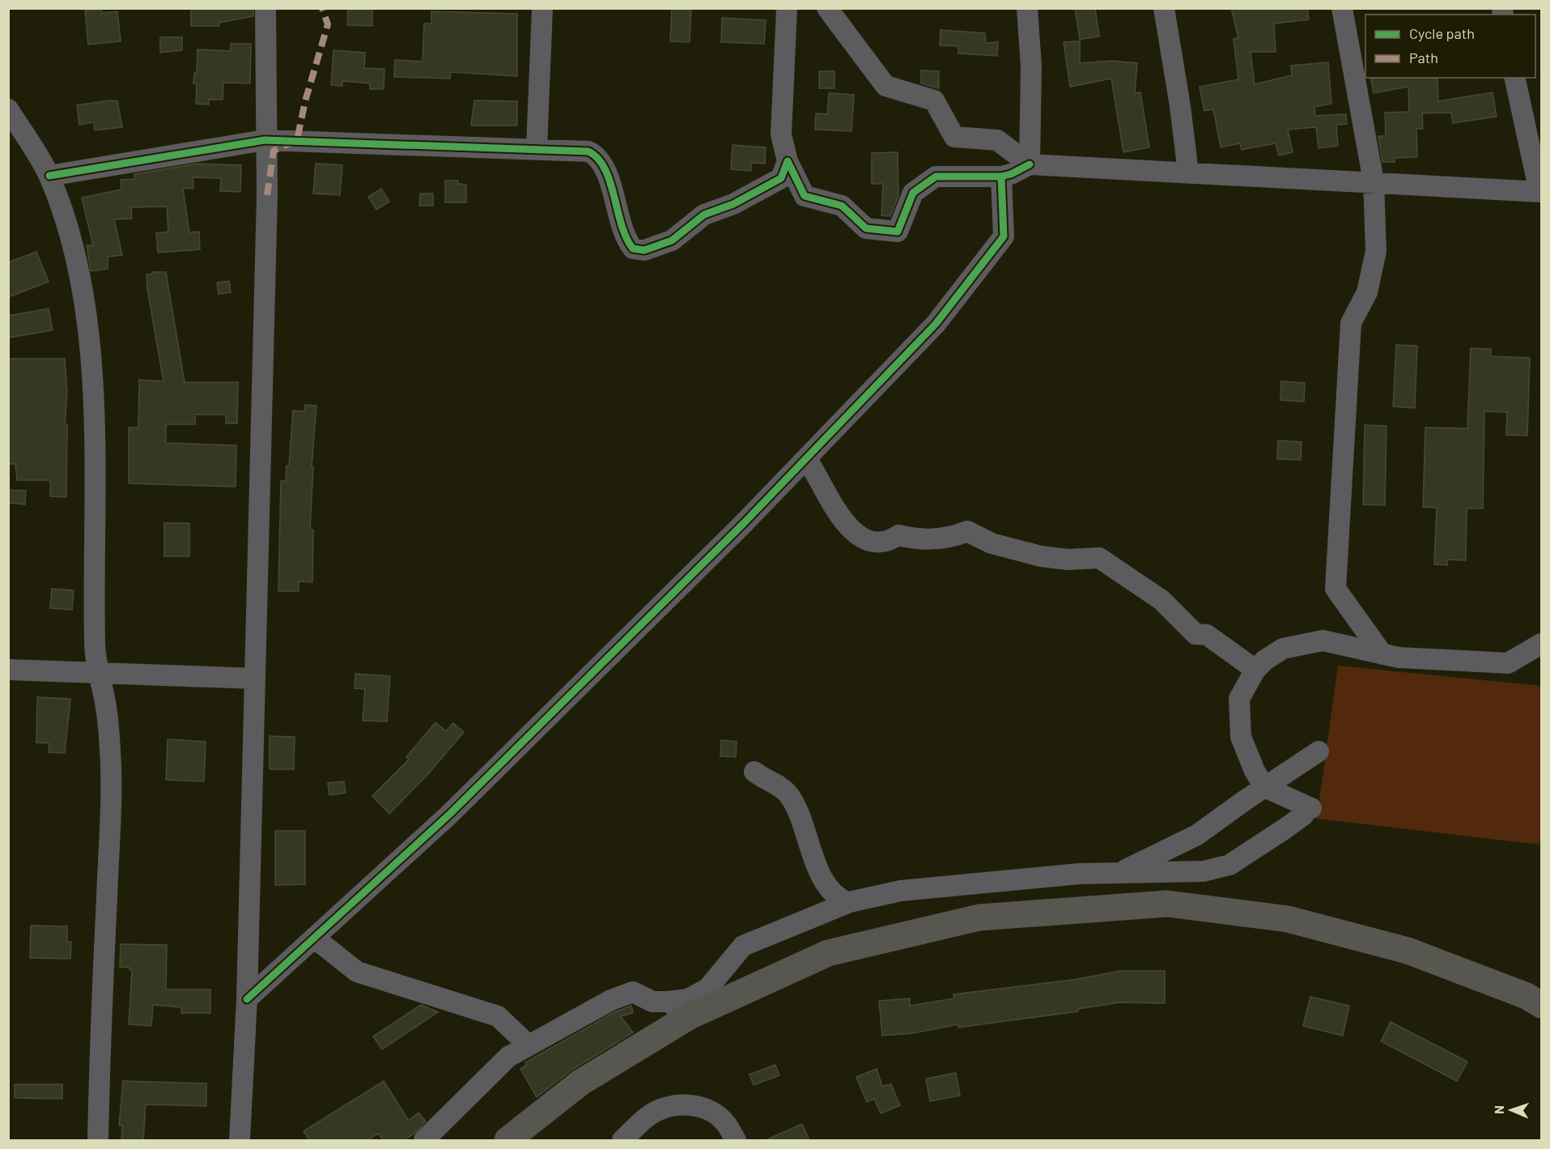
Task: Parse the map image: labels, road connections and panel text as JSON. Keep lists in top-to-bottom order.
{
  "legend": ["Cycle path", "Path"],
  "north": "left"
}
